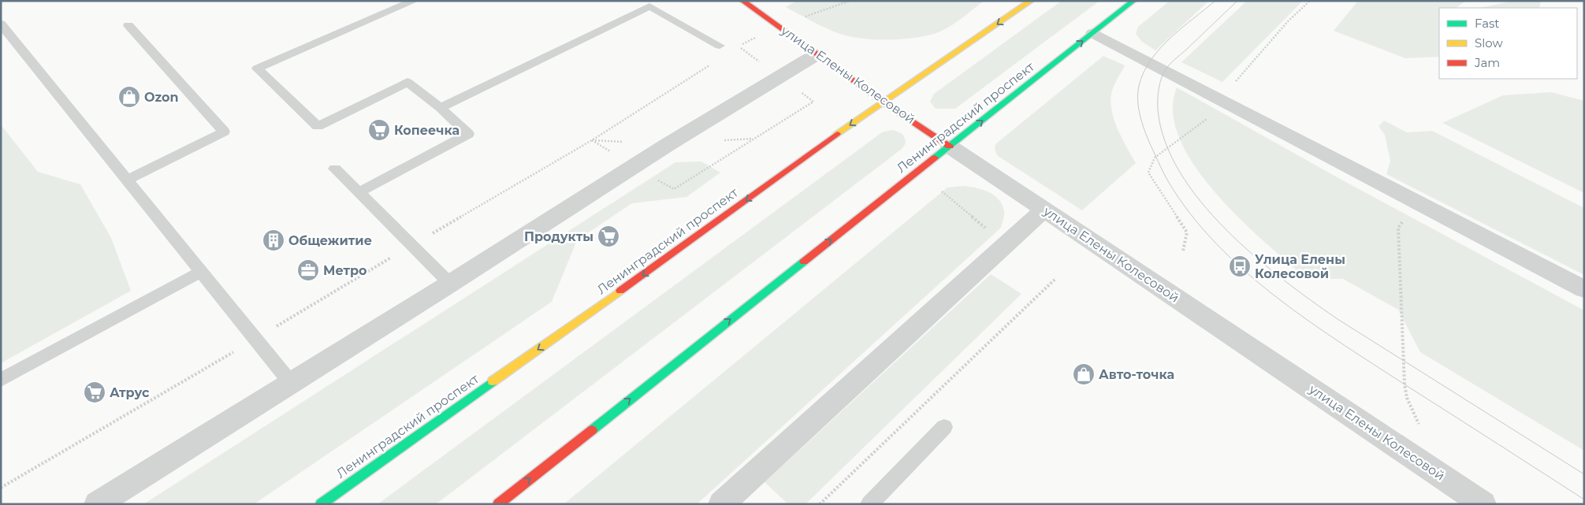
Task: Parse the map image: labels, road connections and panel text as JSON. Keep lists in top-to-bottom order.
{
  "streets": {
    "main road": ["улица Елены Колесовой", "Ленинградский проспект"]
  },
  "crossings": [
    ["улица Елены Колесовой", "Ленинградский проспект"]
  ],
  "places": {
    "shop": ["Ozon", "Авто-точка"],
    "supermarket": ["Копеечка", "Продукты", "Атрус"],
    "building": ["Общежитие"],
    "bus stop": ["Улица Елены Колесовой"],
    "office": ["Метро"]
  },
  "legend": ["Fast", "Slow", "Jam"]
}
